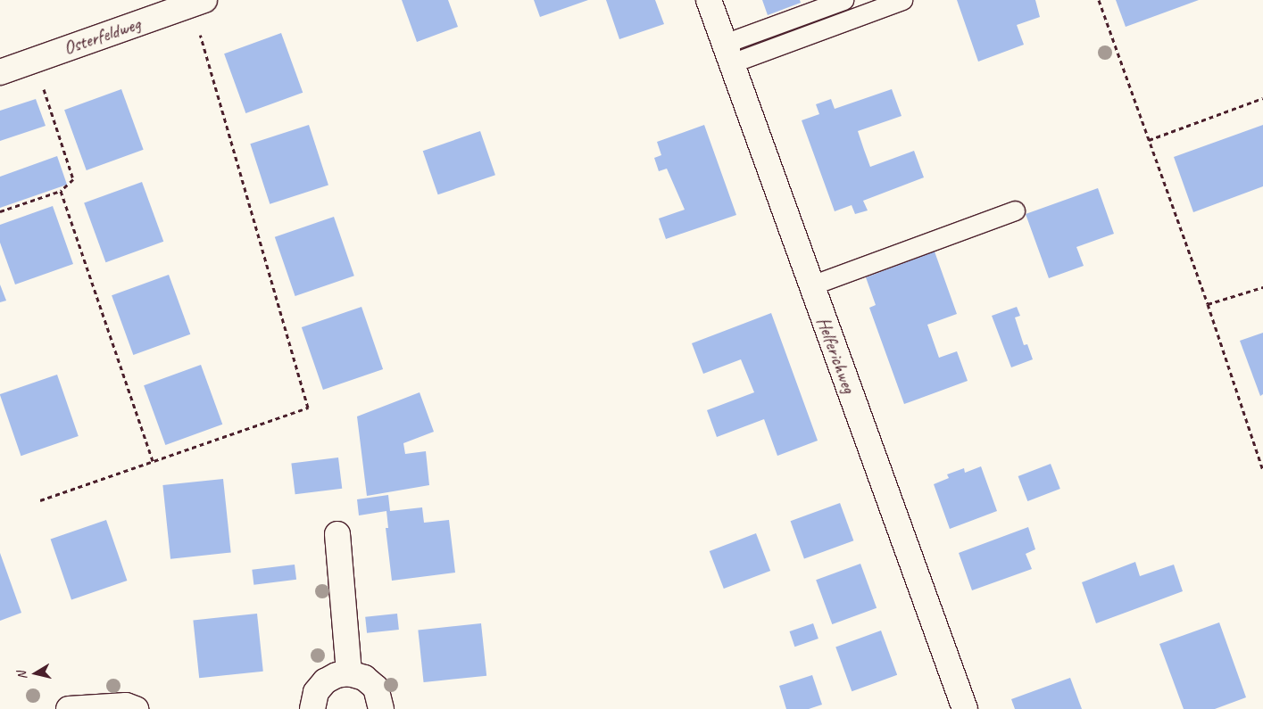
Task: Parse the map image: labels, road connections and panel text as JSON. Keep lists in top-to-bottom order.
{
  "streets": {
    "street": ["Osterfeldweg", "Helferichweg"]
  },
  "north": "left"
}
